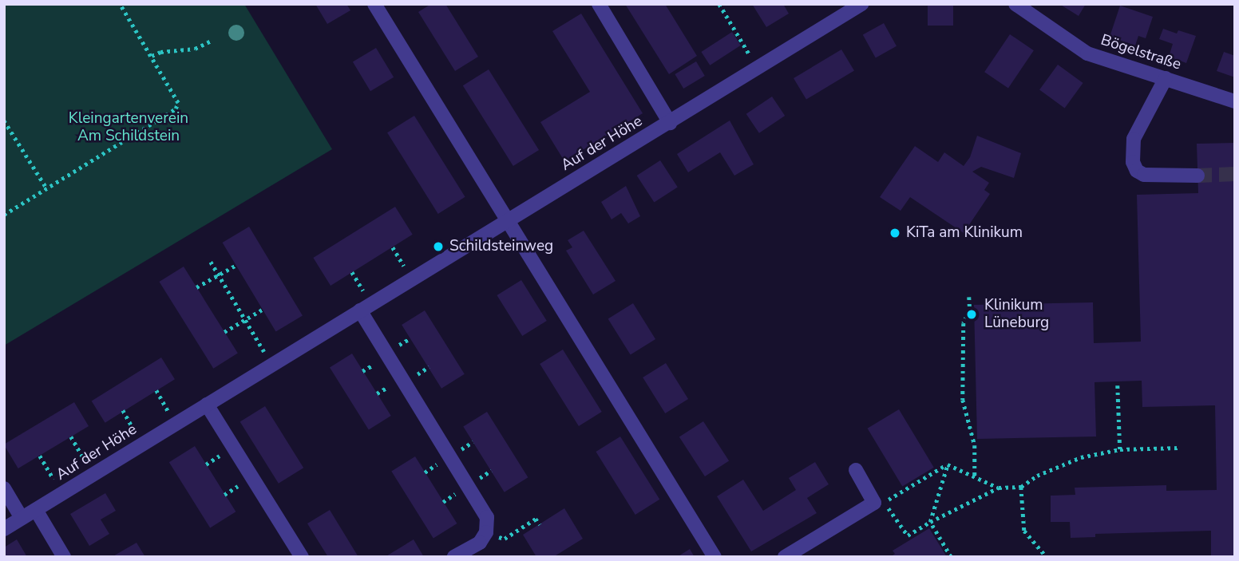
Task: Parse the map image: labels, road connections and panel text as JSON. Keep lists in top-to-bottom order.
{
  "streets": {
    "street": ["Bögelstraße", "Auf der Höhe"]
  },
  "parks": ["Kleingartenverein Am Schildstein"],
  "places": ["KiTa am Klinikum", "Schildsteinweg", "Klinikum Lüneburg"]
}
